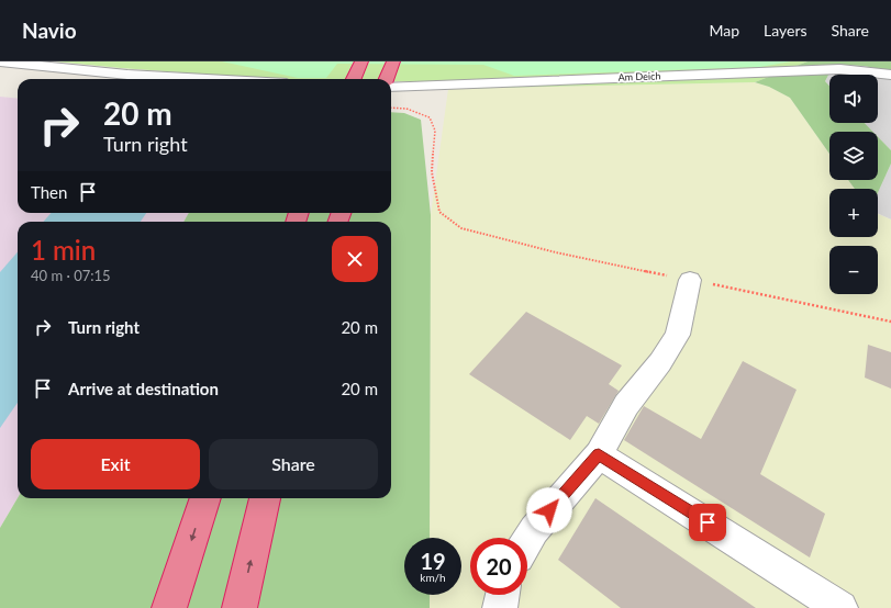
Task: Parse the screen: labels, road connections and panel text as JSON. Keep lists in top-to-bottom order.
{
  "streets": {
    "lane": ["Am Deich"]
  },
  "page": {
    "header": "Navio",
    "nav": ["Map", "Layers", "Share"],
    "map_buttons": ["+", "−"],
    "turn": ["20 m", "Turn right"],
    "then": "Then",
    "heading": ["1 min", "40 m · 07:15"],
    "list": [
      {
        "name": "Turn right",
        "value": "20 m"
      },
      {
        "name": "Arrive at destination",
        "value": "20 m"
      }
    ],
    "buttons": ["Exit", "Share"],
    "speed": "19 km/h",
    "limit": "20"
  }
}
